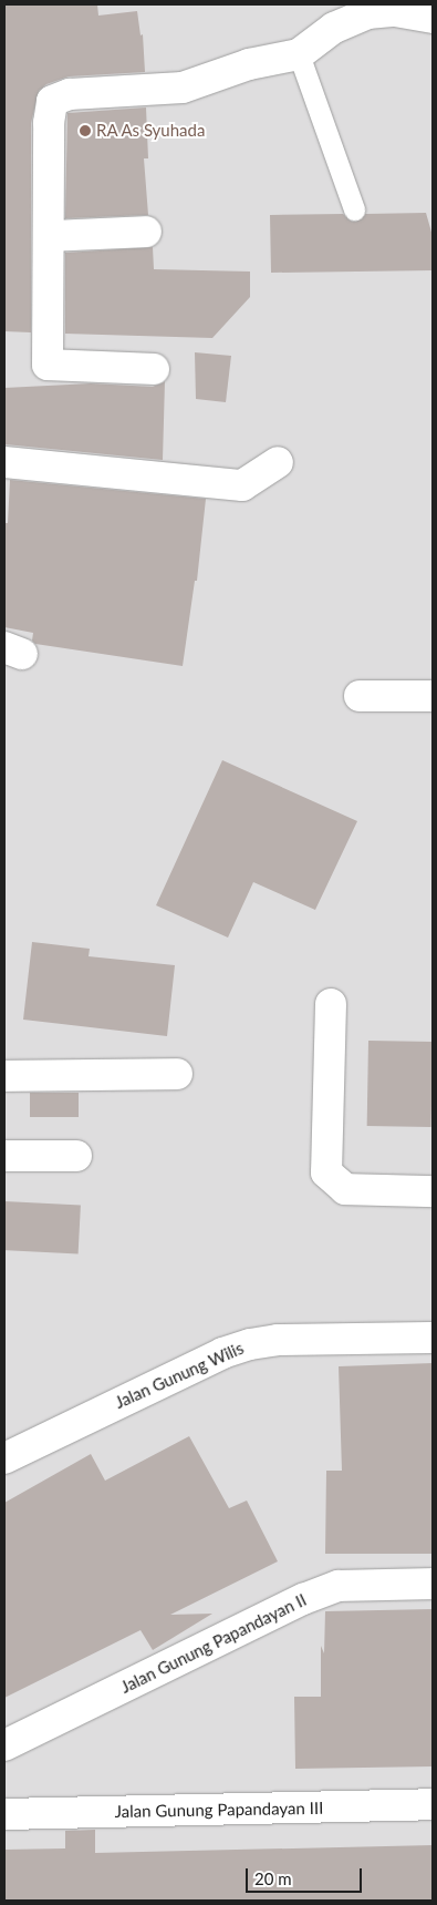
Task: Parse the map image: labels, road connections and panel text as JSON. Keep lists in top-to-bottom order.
{
  "streets": {
    "street": ["Jalan Gunung Wilis", "Jalan Gunung Papandayan II", "Jalan Gunung Papandayan III"]
  },
  "places": ["RA As Syuhada"],
  "scale_bar": "20 m"
}
